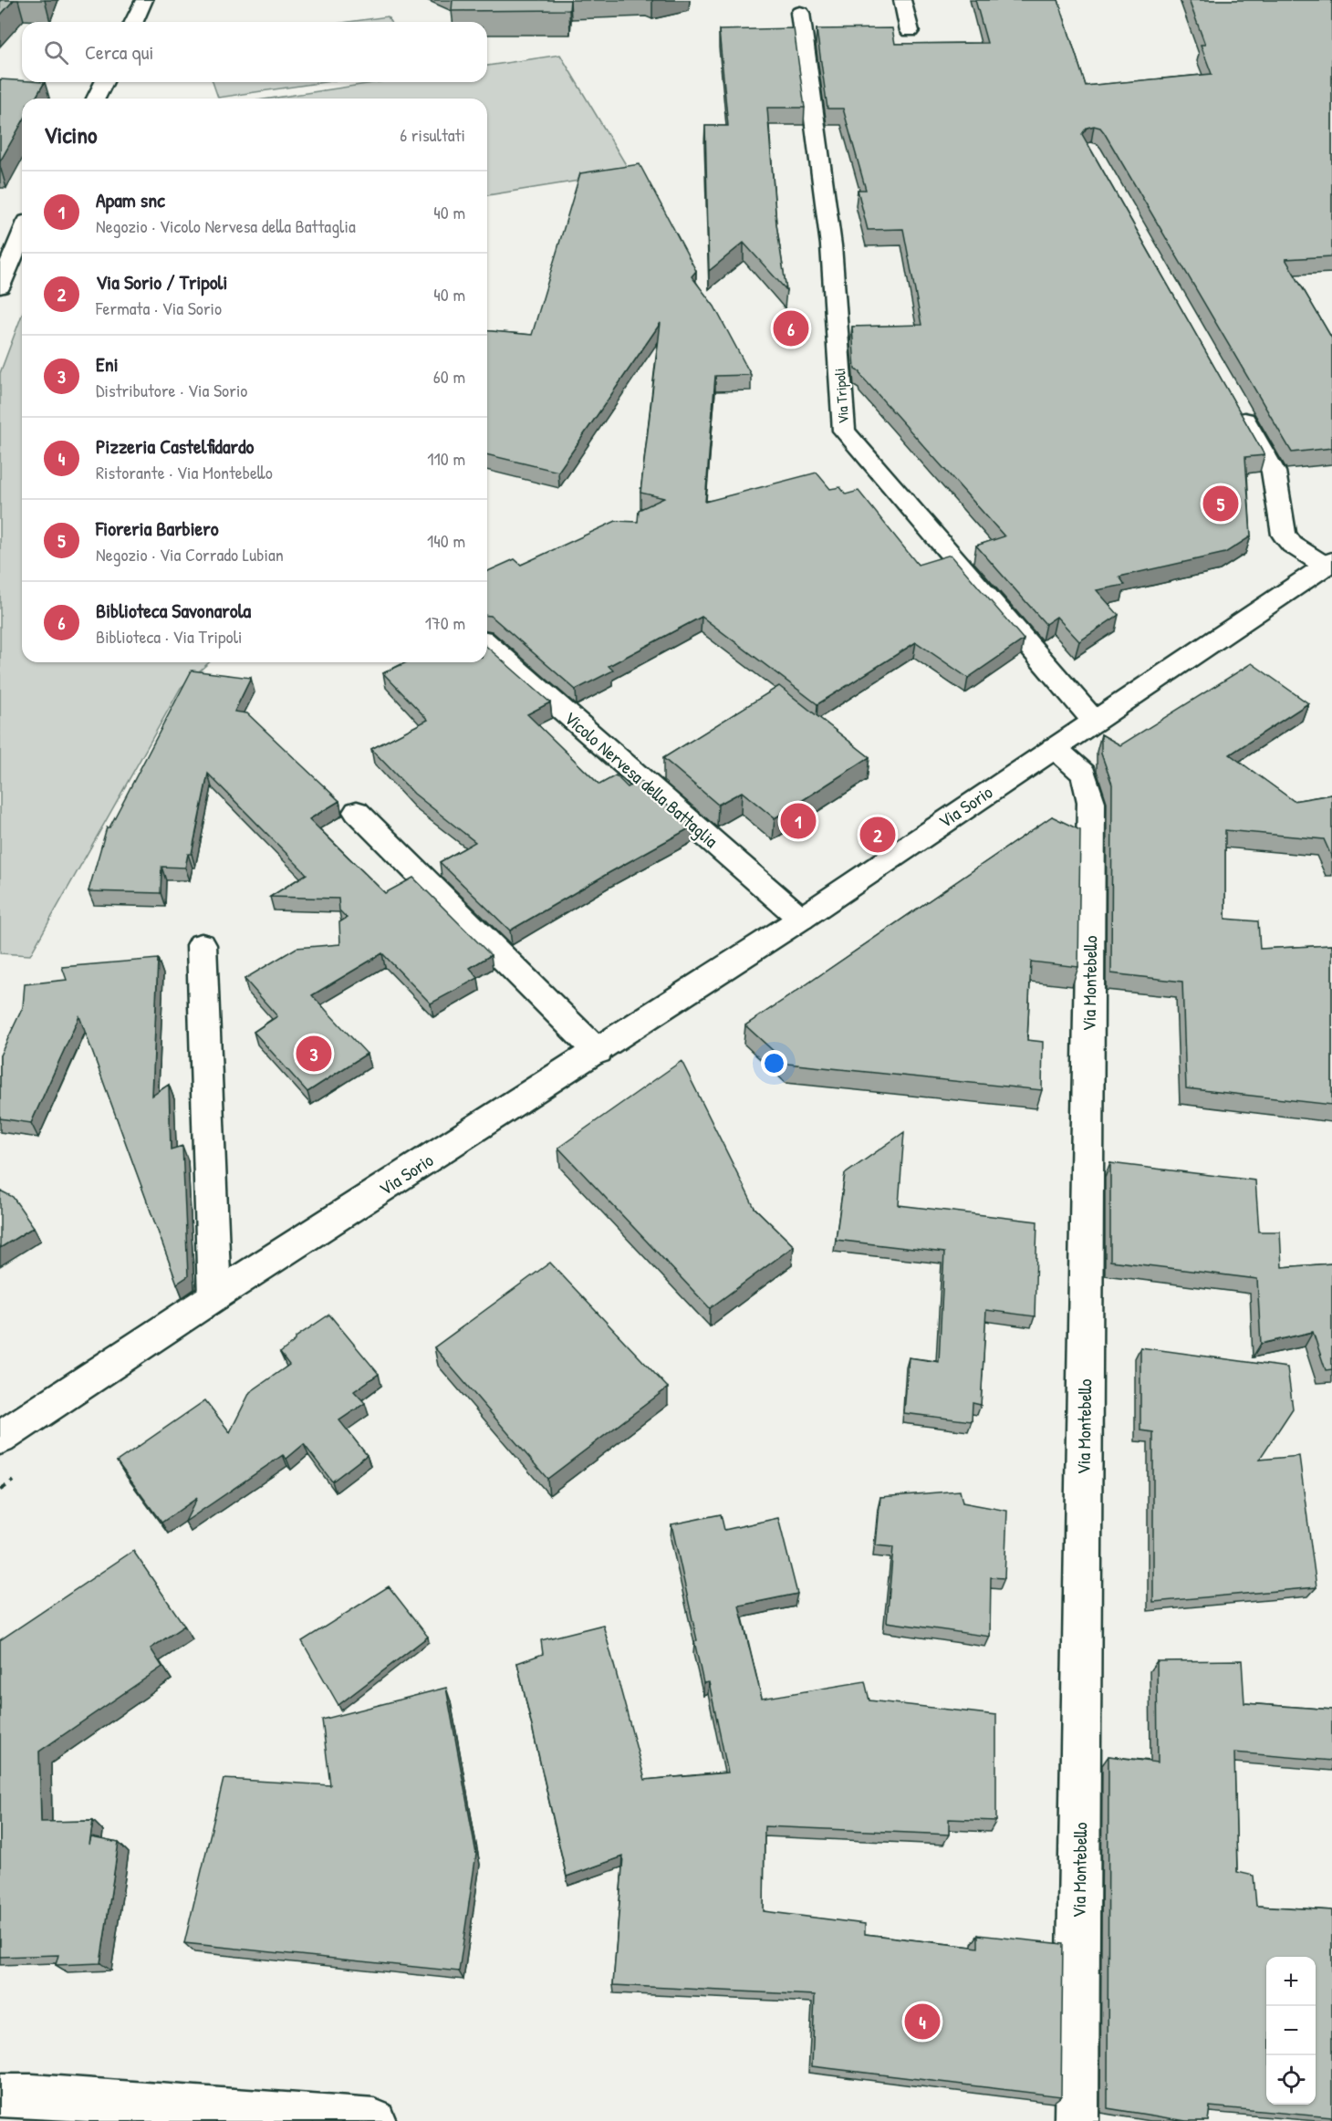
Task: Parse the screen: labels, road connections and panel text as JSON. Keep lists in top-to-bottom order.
{
  "streets": {
    "street": [
      "Via Tripoli",
      "Vicolo Nervesa della Battaglia",
      "Via Sorio",
      "Via Montebello"
    ]
  },
  "crossings": [
    ["Via Tripoli", "Via Sorio"],
    ["Vicolo Nervesa della Battaglia", "Via Sorio"],
    ["Via Sorio", "Via Montebello"]
  ],
  "page": {
    "search": "Cerca qui",
    "heading": ["Vicino", "6 risultati"],
    "list": [
      {
        "mark": "1",
        "name": "Apam snc",
        "note": "Negozio · Vicolo Nervesa della Battaglia",
        "value": "40 m"
      },
      {
        "mark": "2",
        "name": "Via Sorio / Tripoli",
        "note": "Fermata · Via Sorio",
        "value": "40 m"
      },
      {
        "mark": "3",
        "name": "Eni",
        "note": "Distributore · Via Sorio",
        "value": "60 m"
      },
      {
        "mark": "4",
        "name": "Pizzeria Castelfidardo",
        "note": "Ristorante · Via Montebello",
        "value": "110 m"
      },
      {
        "mark": "5",
        "name": "Fioreria Barbiero",
        "note": "Negozio · Via Corrado Lubian",
        "value": "140 m"
      },
      {
        "mark": "6",
        "name": "Biblioteca Savonarola",
        "note": "Biblioteca · Via Tripoli",
        "value": "170 m"
      }
    ],
    "pins": [
      "6",
      "5",
      "1",
      "2",
      "3",
      "4"
    ],
    "map_buttons": ["+", "−"]
  }
}
